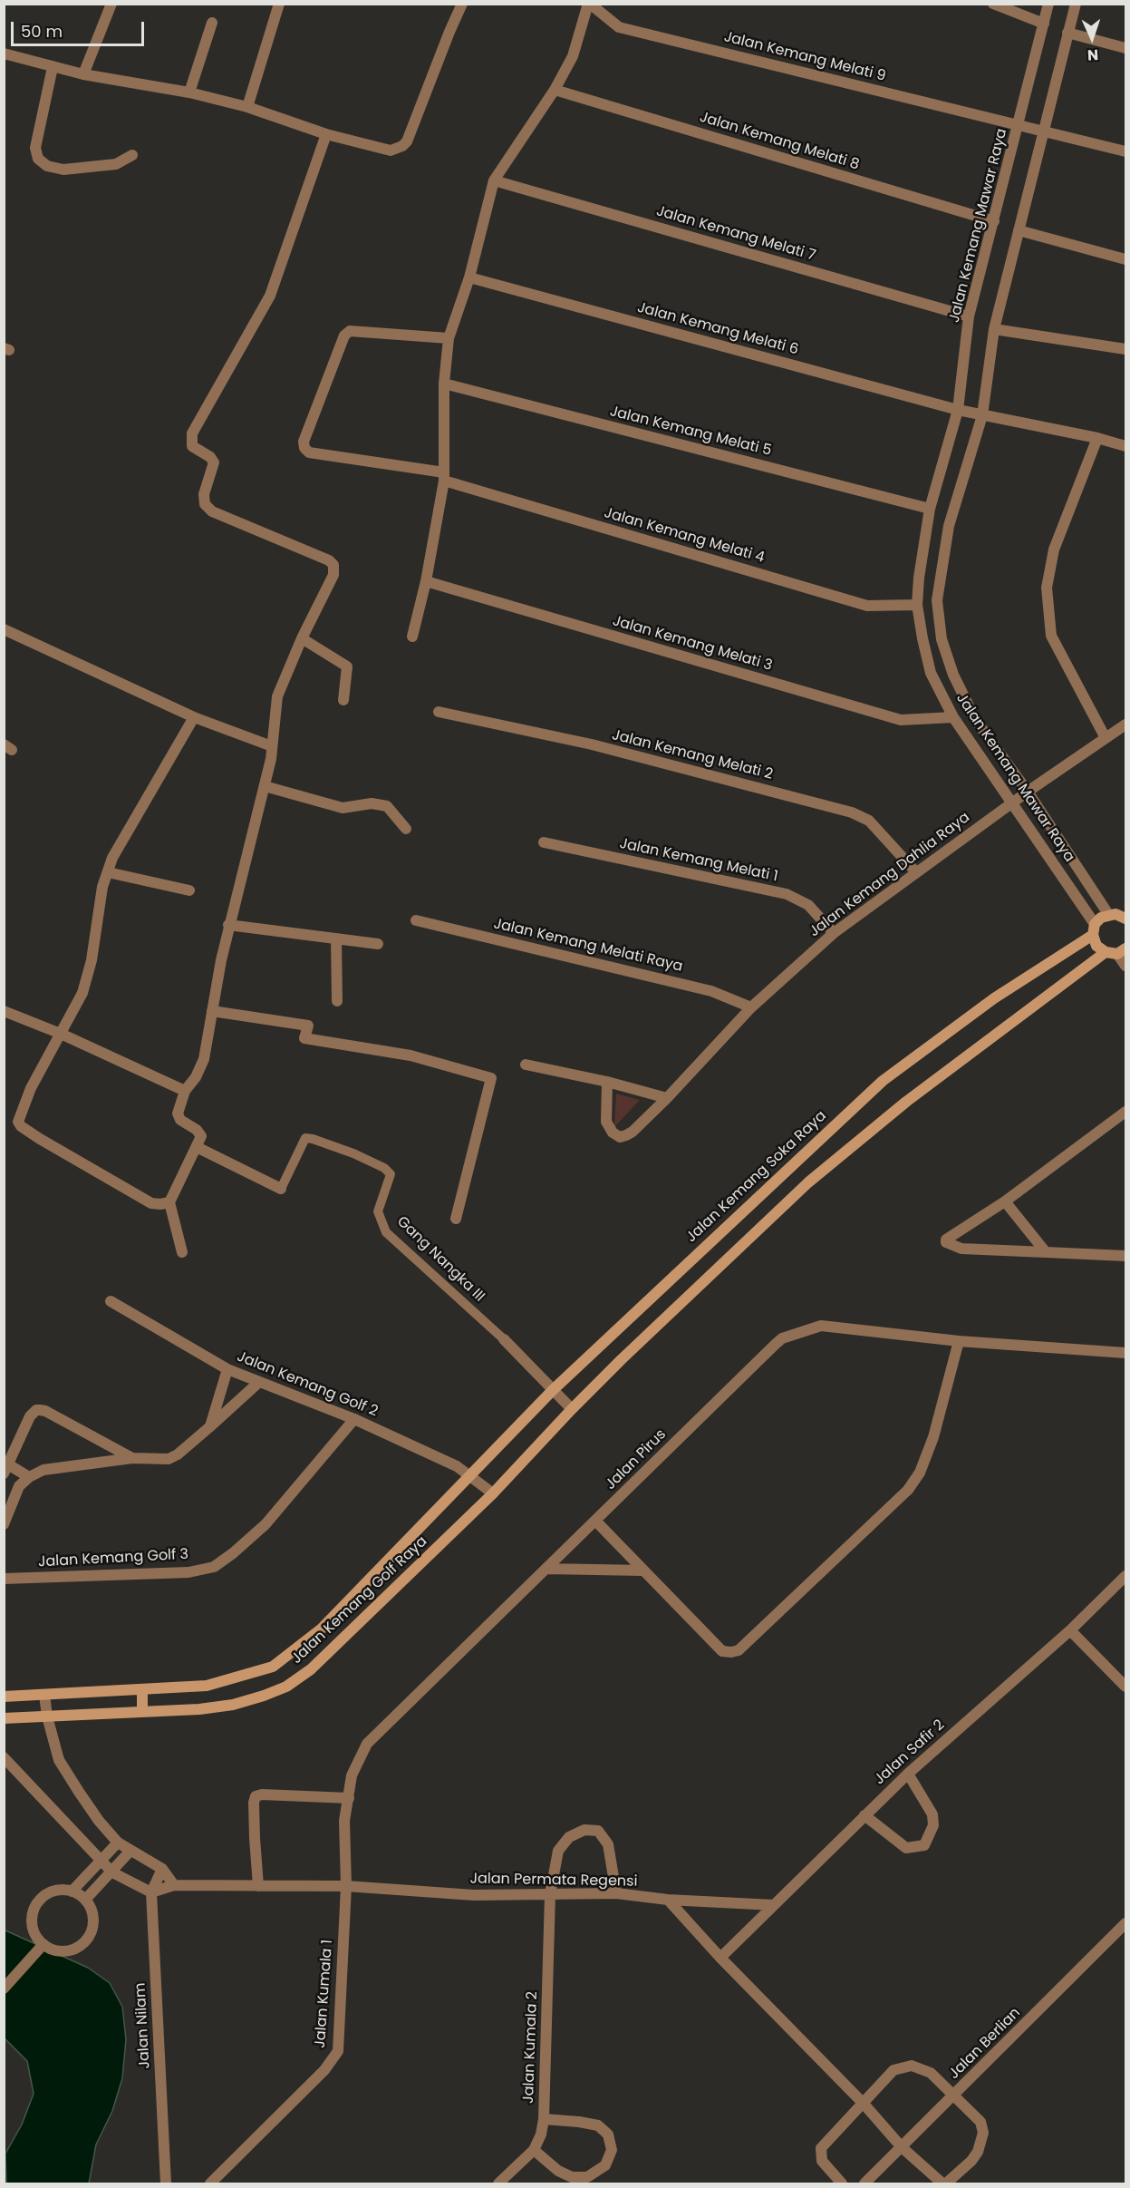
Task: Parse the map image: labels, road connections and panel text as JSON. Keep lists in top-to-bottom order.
{
  "streets": {
    "street": [
      "Jalan Kemang Melati 9",
      "Jalan Kemang Melati 8",
      "Jalan Kemang Mawar Raya",
      "Jalan Kemang Melati 7",
      "Jalan Kemang Melati 6",
      "Jalan Kemang Melati 5",
      "Jalan Kemang Melati 4",
      "Jalan Kemang Melati 3",
      "Jalan Kemang Melati 2",
      "Jalan Kemang Melati 1",
      "Jalan Kemang Dahlia Raya",
      "Jalan Kemang Melati Raya",
      "Jalan Kemang Soka Raya",
      "Gang Nangka III",
      "Jalan Kemang Golf 2",
      "Jalan Pirus",
      "Jalan Kemang Golf 3",
      "Jalan Kemang Golf Raya",
      "Jalan Safir 2",
      "Jalan Permata Regensi",
      "Jalan Kumala 1",
      "Jalan Nilam",
      "Jalan Berlian",
      "Jalan Kumala 2"
    ]
  },
  "crossings": [
    ["Jalan Kemang Melati 9", "Jalan Kemang Mawar Raya"],
    ["Jalan Kemang Melati 8", "Jalan Kemang Mawar Raya"],
    ["Jalan Kemang Mawar Raya", "Jalan Kemang Melati 7"],
    ["Jalan Kemang Mawar Raya", "Jalan Kemang Melati 6"],
    ["Jalan Kemang Mawar Raya", "Jalan Kemang Melati 5"],
    ["Jalan Kemang Mawar Raya", "Jalan Kemang Melati 4"],
    ["Jalan Kemang Mawar Raya", "Jalan Kemang Melati 3"],
    ["Jalan Kemang Mawar Raya", "Jalan Kemang Dahlia Raya"],
    ["Jalan Kemang Mawar Raya", "Jalan Kemang Soka Raya"],
    ["Jalan Kemang Melati 2", "Jalan Kemang Dahlia Raya"],
    ["Jalan Kemang Melati 1", "Jalan Kemang Dahlia Raya"],
    ["Jalan Kemang Dahlia Raya", "Jalan Kemang Melati Raya"],
    ["Jalan Kemang Soka Raya", "Jalan Kemang Golf 2"],
    ["Jalan Kemang Soka Raya", "Jalan Kemang Golf Raya"],
    ["Jalan Kemang Golf 2", "Jalan Kemang Golf 3"],
    ["Jalan Kemang Golf 2", "Jalan Kemang Golf Raya"],
    ["Jalan Pirus", "Jalan Permata Regensi"],
    ["Jalan Pirus", "Jalan Kumala 1"],
    ["Jalan Safir 2", "Jalan Permata Regensi"],
    ["Jalan Permata Regensi", "Jalan Kumala 1"],
    ["Jalan Permata Regensi", "Jalan Nilam"],
    ["Jalan Permata Regensi", "Jalan Kumala 2"]
  ],
  "scale_bar": "50 m",
  "north": "bottom"
}
